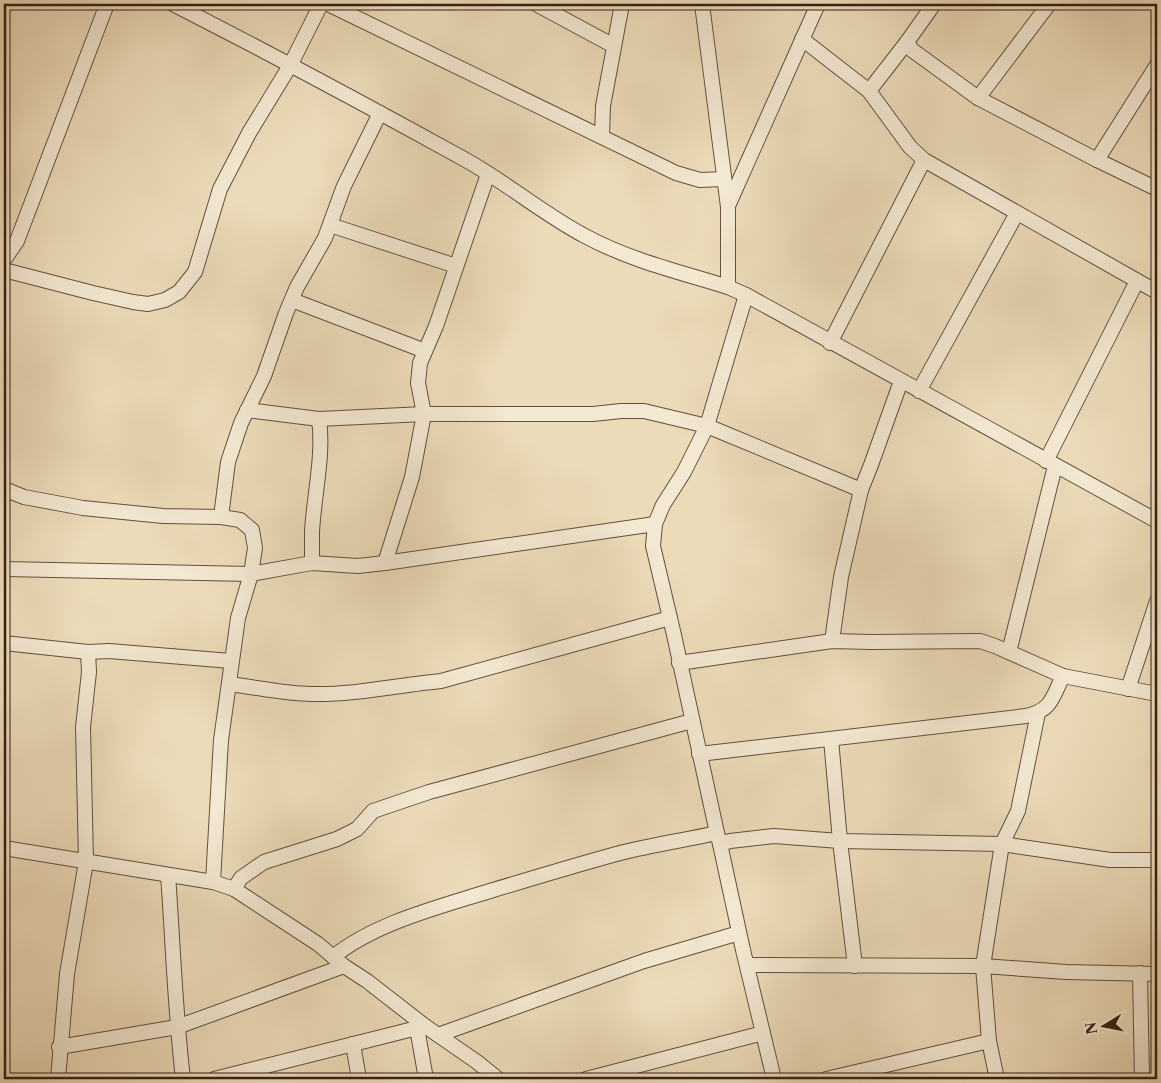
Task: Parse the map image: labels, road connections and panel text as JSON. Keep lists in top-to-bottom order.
{
  "north": "left"
}
